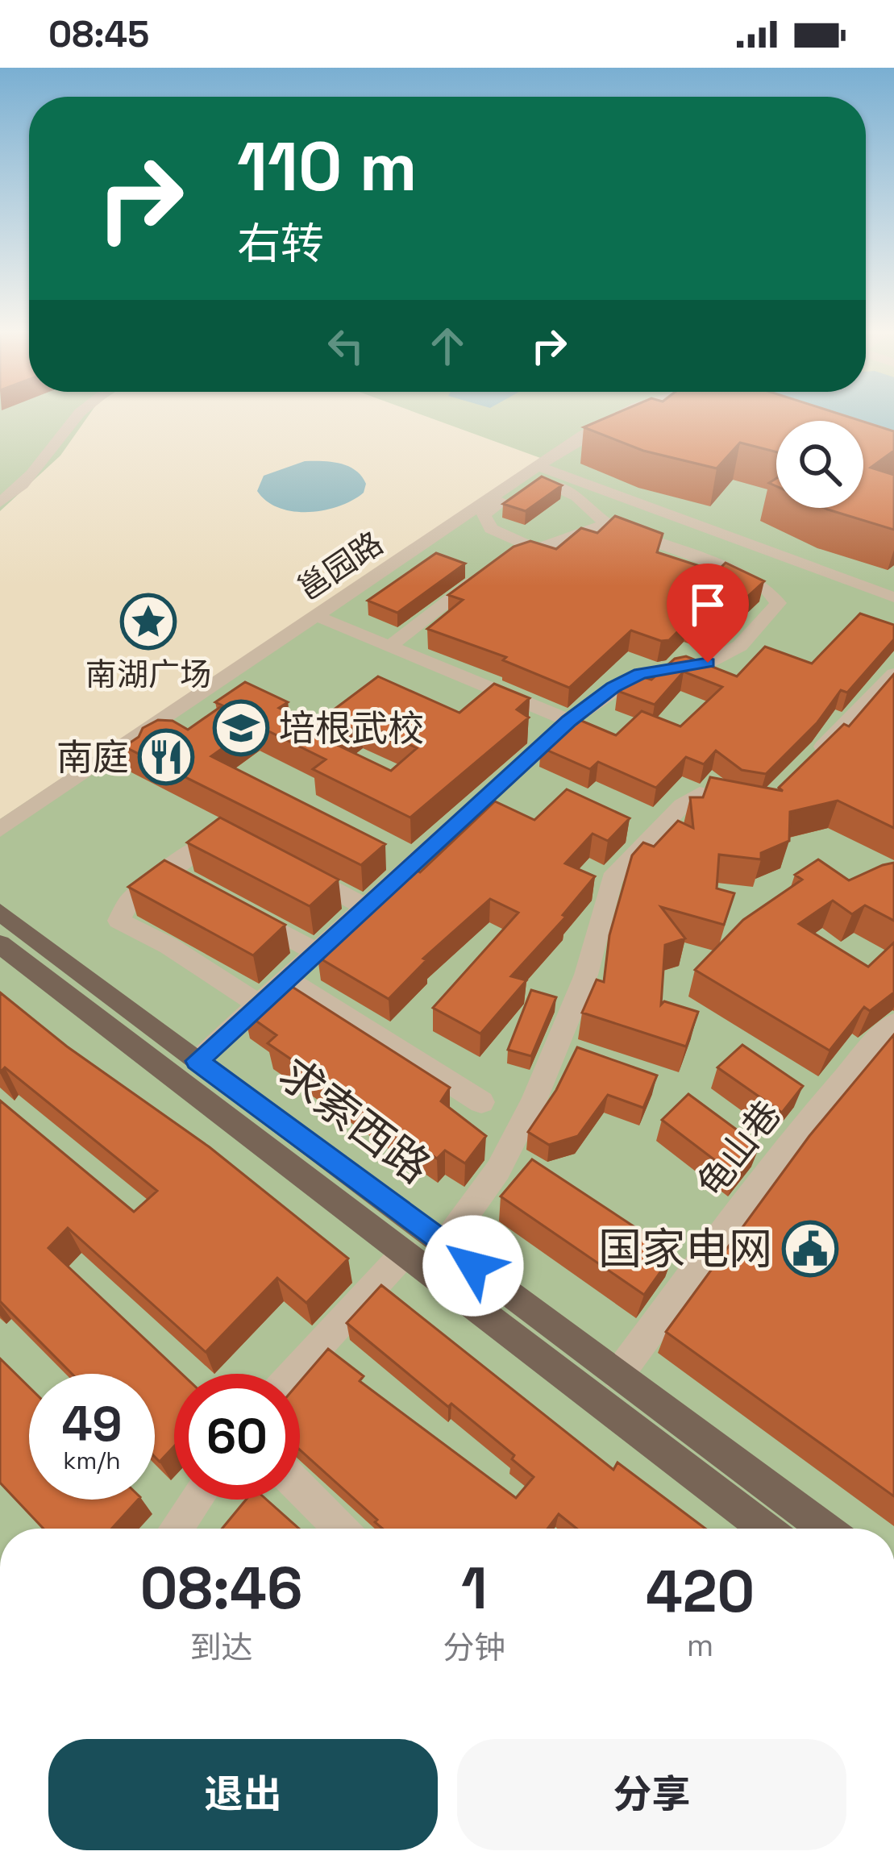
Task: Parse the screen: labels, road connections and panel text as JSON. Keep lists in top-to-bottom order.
{
  "streets": {
    "main road": ["求索西路"],
    "street": ["邕园路", "龟山巷"]
  },
  "crossings": [
    ["求索西路", "龟山巷"]
  ],
  "places": {
    "place": ["南湖广场"],
    "school or university": ["培根武校"],
    "restaurant": ["南庭"],
    "public building": ["国家电网"]
  },
  "page": {
    "status": "08:45",
    "turn": ["110 m", "右转"],
    "speed": "49 km/h",
    "limit": "60",
    "eta": [
      "08:46",
      "到达",
      "1",
      "分钟",
      "420",
      "m"
    ],
    "buttons": ["退出", "分享"]
  }
}
